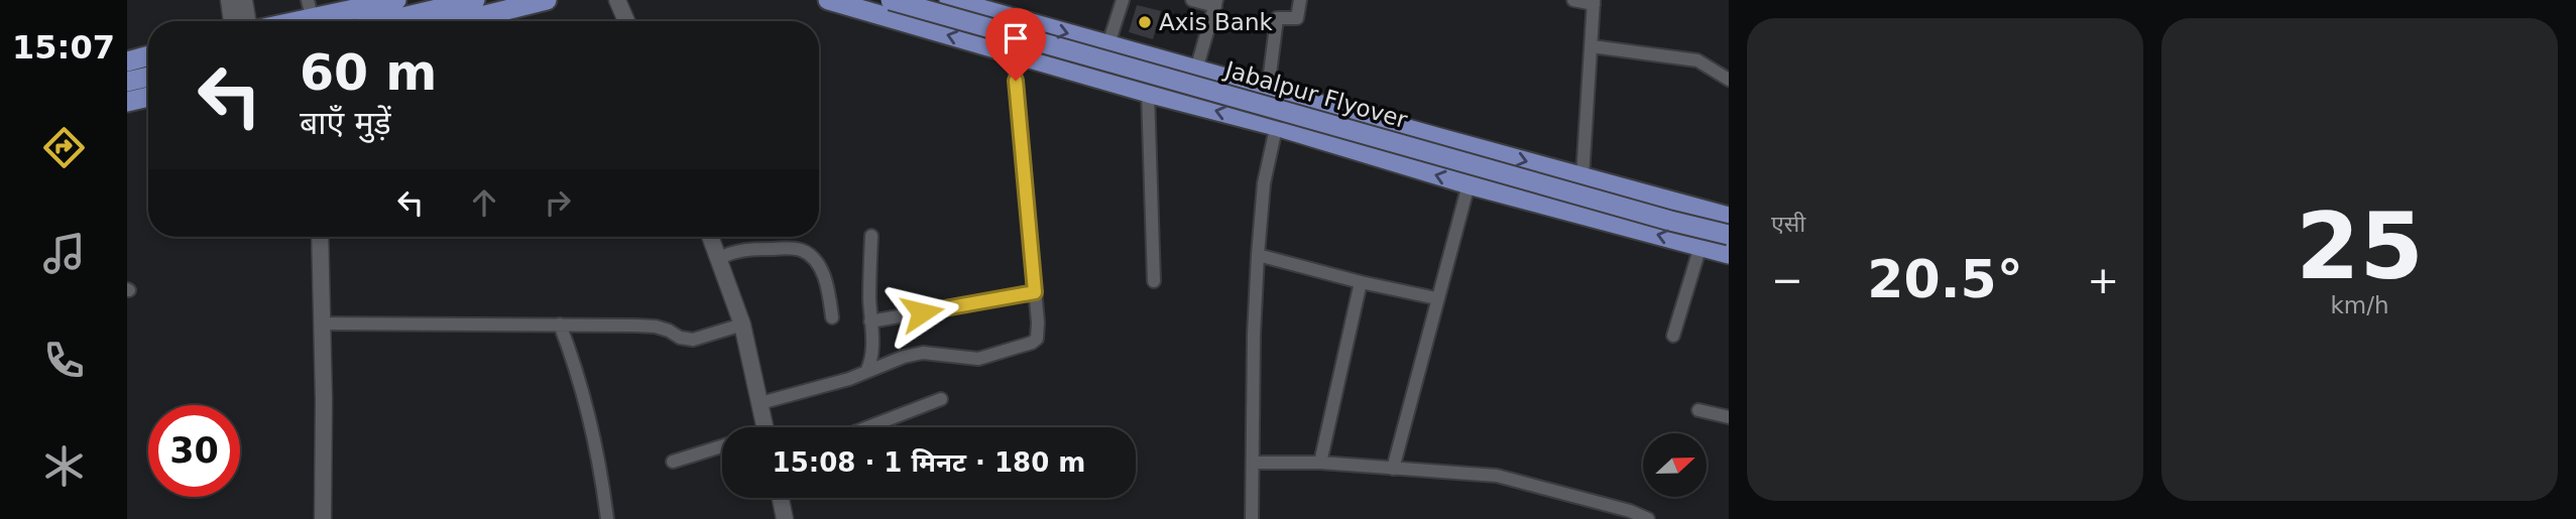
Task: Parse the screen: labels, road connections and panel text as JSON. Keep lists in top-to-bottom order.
{
  "streets": {
    "main road": ["Jabalpur Flyover"]
  },
  "places": ["Axis Bank"],
  "north": "right",
  "page": {
    "tabs": "15:07",
    "tile": [
      "एसी",
      ["25", "km/h"]
    ],
    "turn": ["60 m", "बाएँ मुड़ें"],
    "heat": ["−", "20.5°", "+"],
    "limit": "30",
    "trip": "15:08 · 1 मिनट · 180 m"
  }
}
